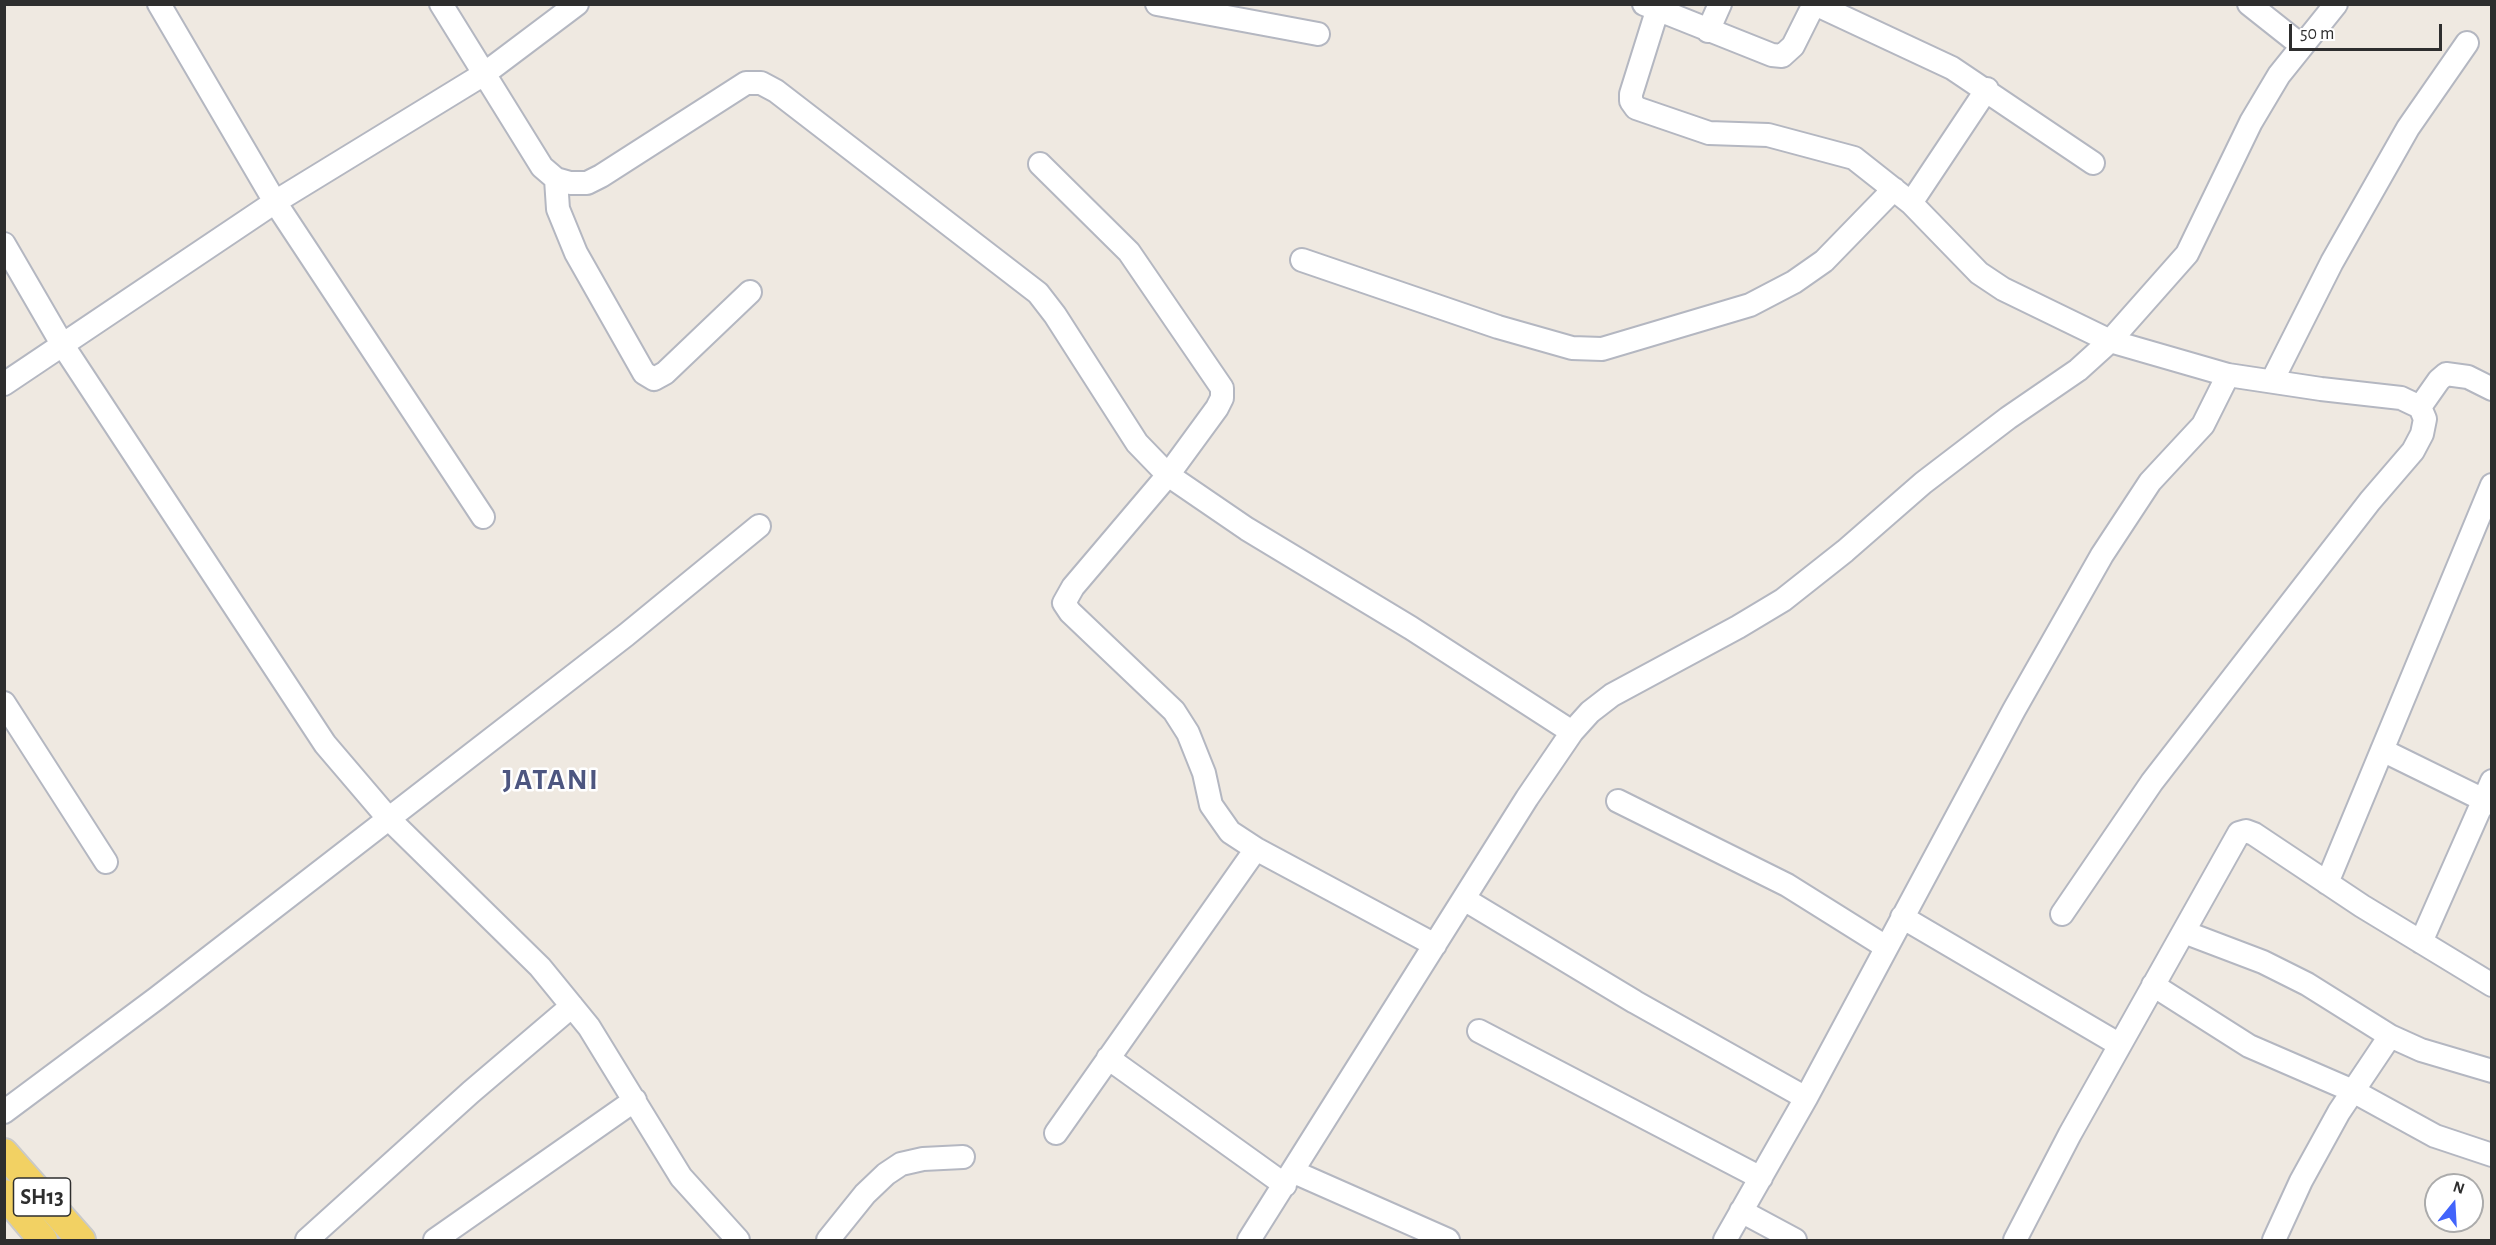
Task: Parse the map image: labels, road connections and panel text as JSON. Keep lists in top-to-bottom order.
{
  "streets": {
    "main road": ["SH13"]
  },
  "districts": ["JATANI"],
  "scale_bar": "50 m",
  "north": "top"
}
